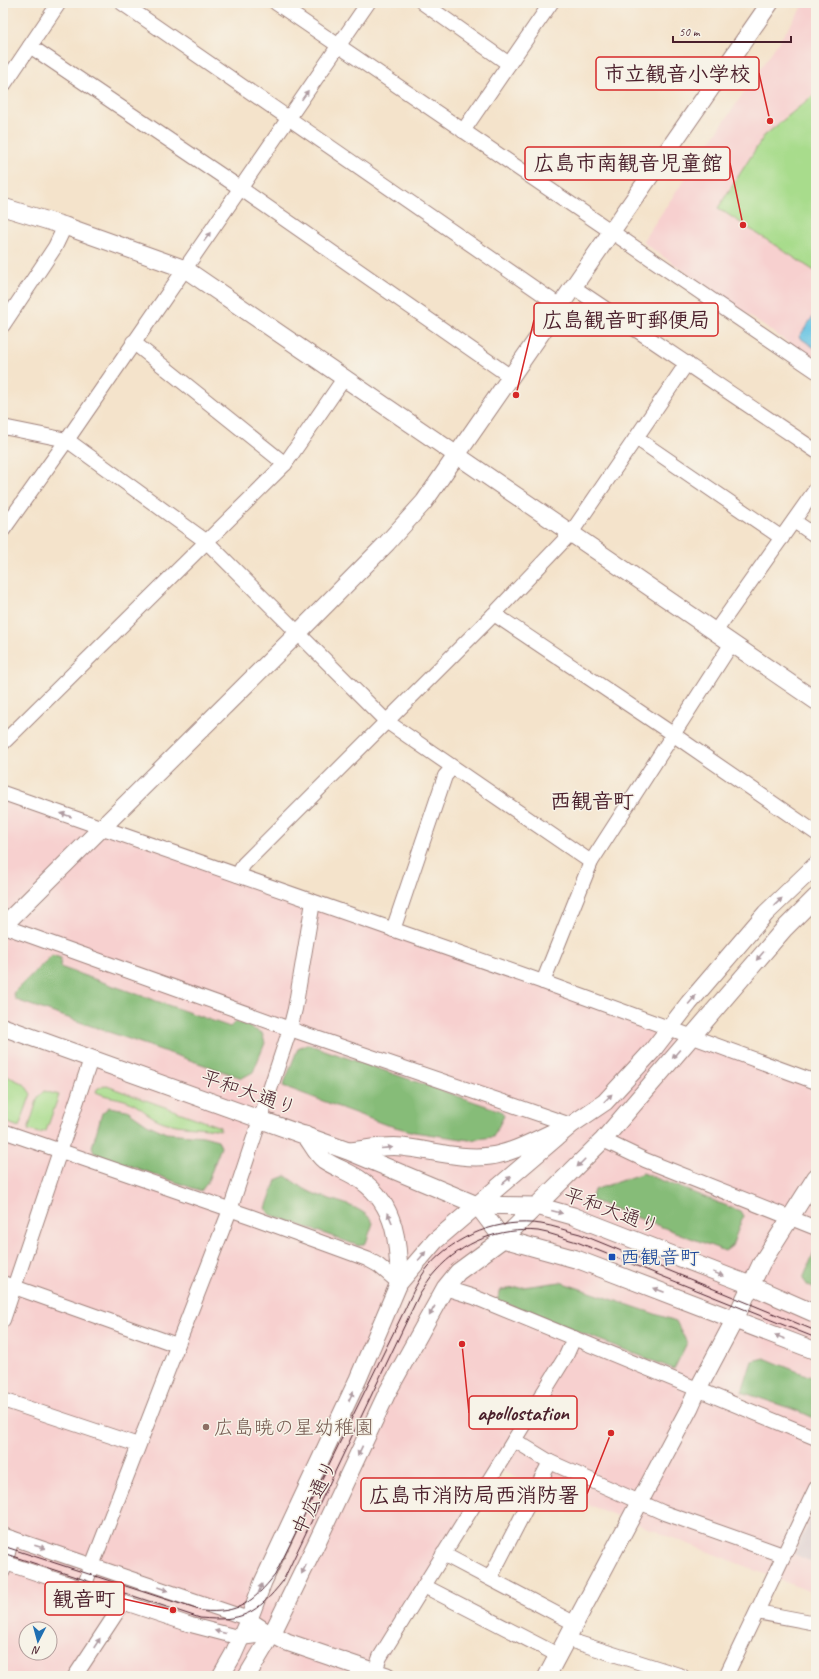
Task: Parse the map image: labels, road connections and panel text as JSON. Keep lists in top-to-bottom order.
{
  "streets": {
    "street": ["平和大通り", "中広通り"]
  },
  "crossings": [
    ["平和大通り", "中広通り"]
  ],
  "districts": ["西観音町"],
  "places": {
    "other": [
      "市立観音小学校",
      "広島市南観音児童館",
      "広島観音町郵便局",
      "apollostation",
      "広島暁の星幼稚園",
      "広島市消防局西消防署",
      "観音町"
    ],
    "transit": ["西観音町"]
  },
  "scale_bar": "50 m",
  "north": "bottom"
}
